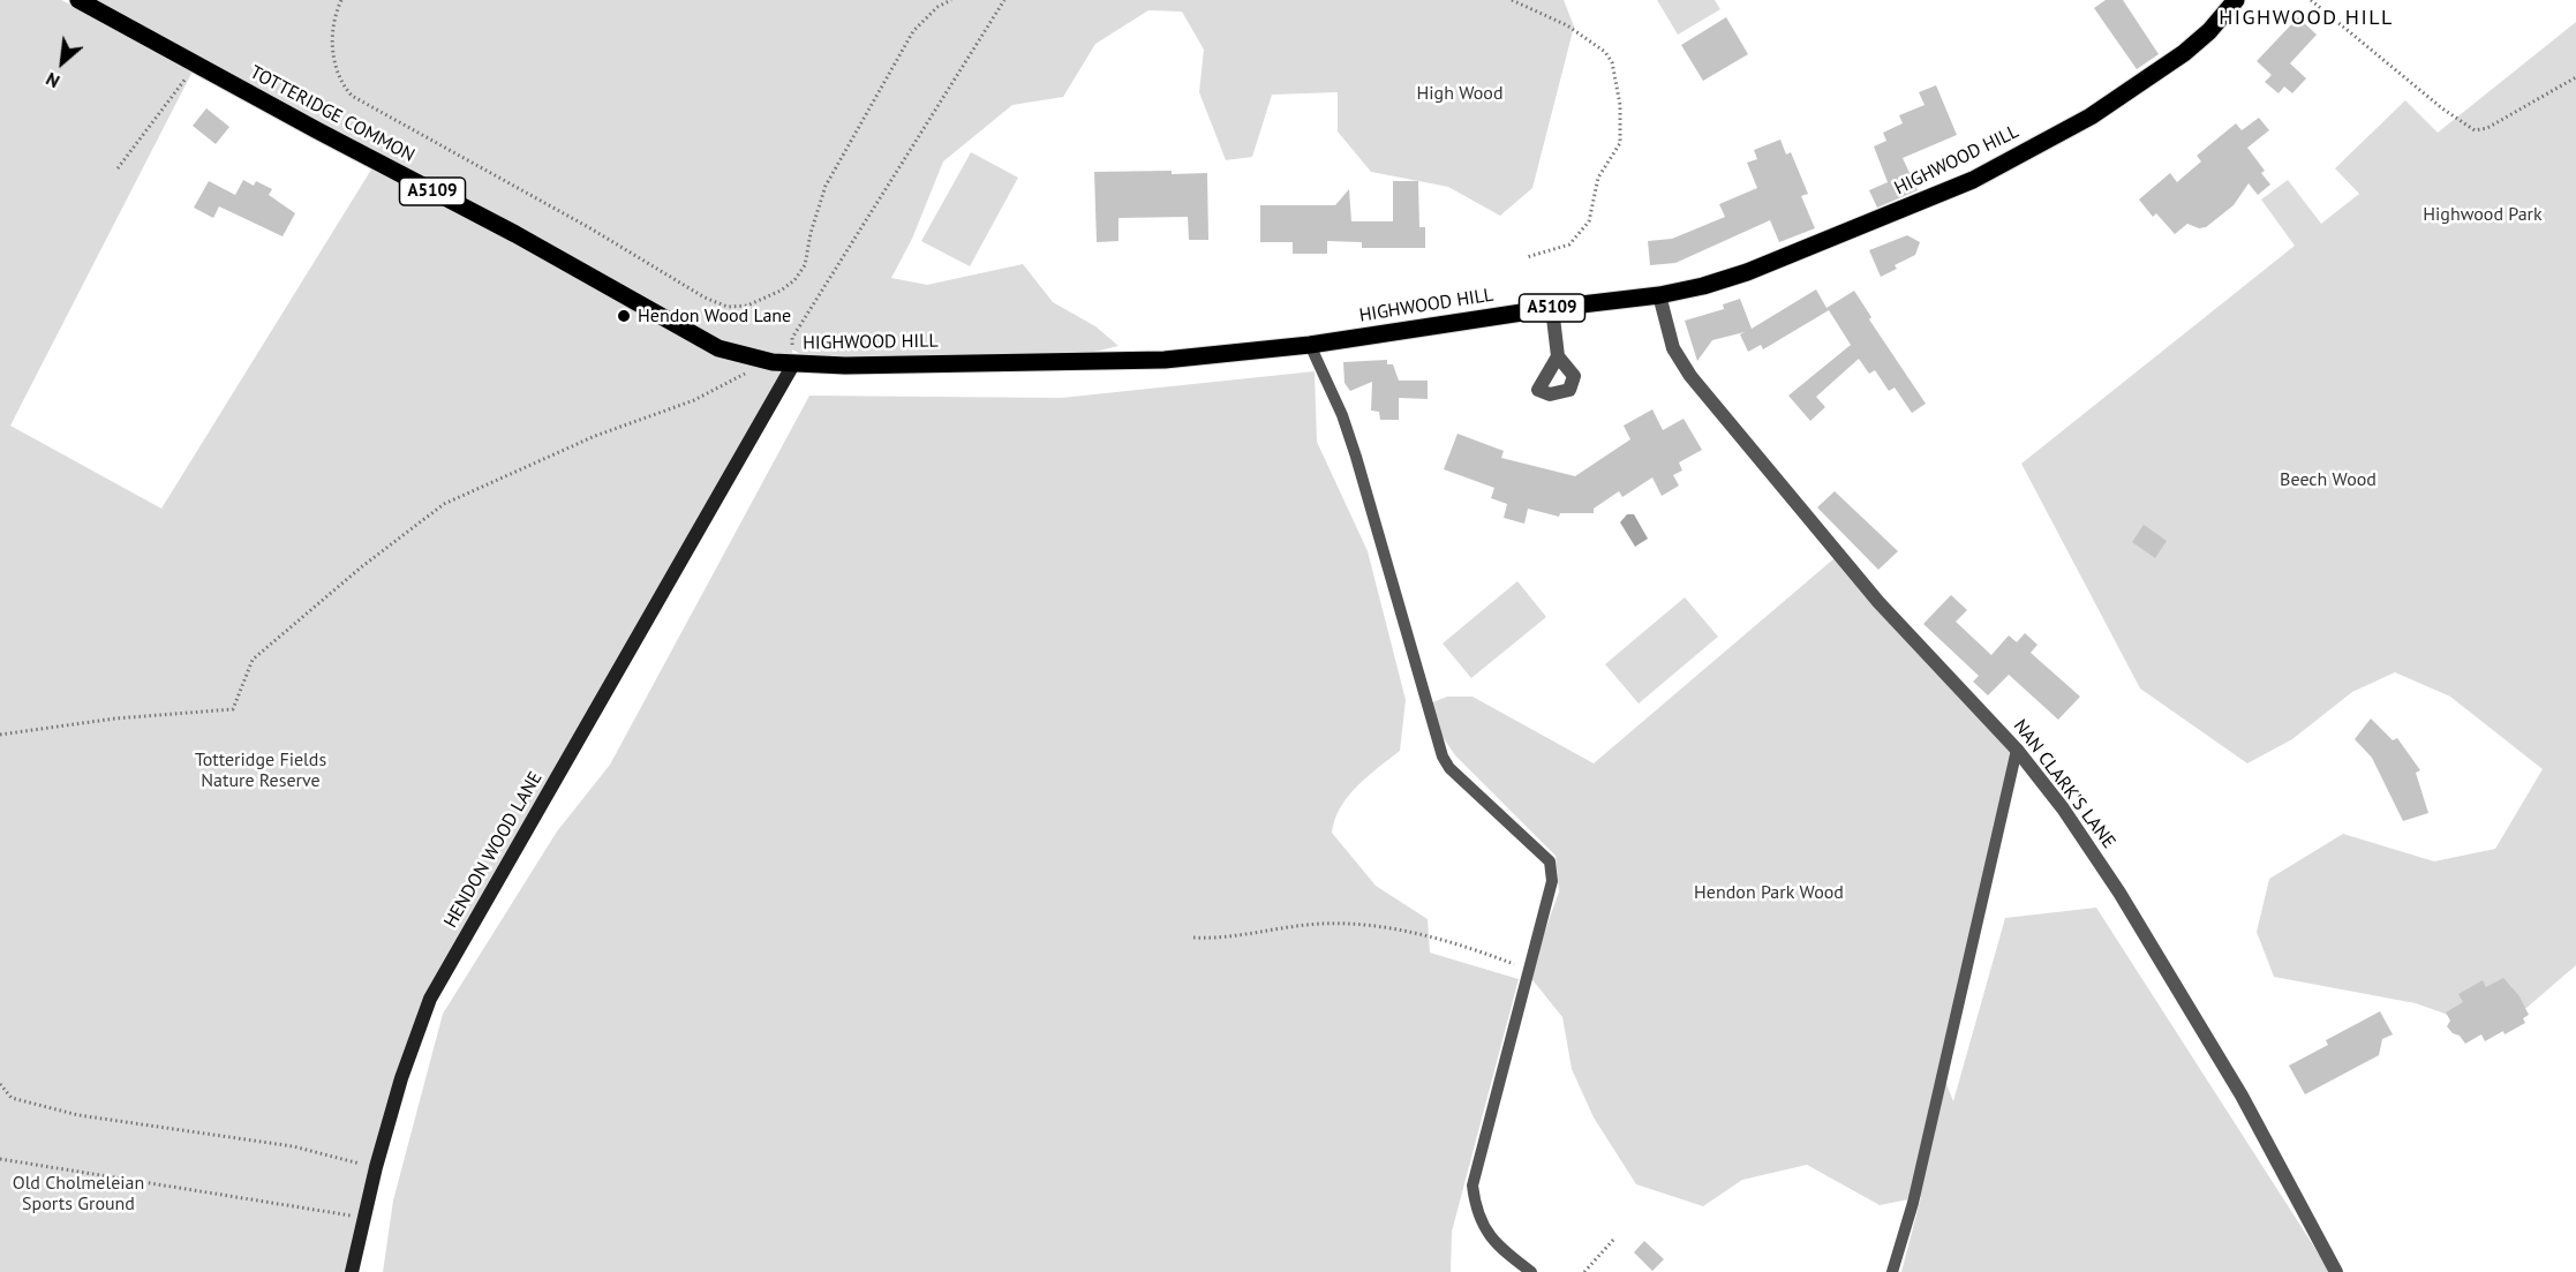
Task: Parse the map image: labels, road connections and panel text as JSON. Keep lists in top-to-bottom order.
{
  "streets": {
    "main road": [
      "TOTTERIDGE COMMON",
      "HIGHWOOD HILL",
      "A5109",
      "HENDON WOOD LANE"
    ],
    "street": ["NAN CLARK'S LANE"]
  },
  "crossings": [
    ["TOTTERIDGE COMMON", "HIGHWOOD HILL"],
    ["TOTTERIDGE COMMON", "HENDON WOOD LANE"],
    ["HIGHWOOD HILL", "NAN CLARK'S LANE"],
    ["HIGHWOOD HILL", "HENDON WOOD LANE"]
  ],
  "districts": ["HIGHWOOD HILL"],
  "parks": [
    "High Wood",
    "Highwood Park",
    "Beech Wood",
    "Totteridge Fields Nature Reserve",
    "Hendon Park Wood",
    "Old Cholmeleian Sports Ground"
  ],
  "places": ["Hendon Wood Lane"],
  "north": "bottom left"
}
